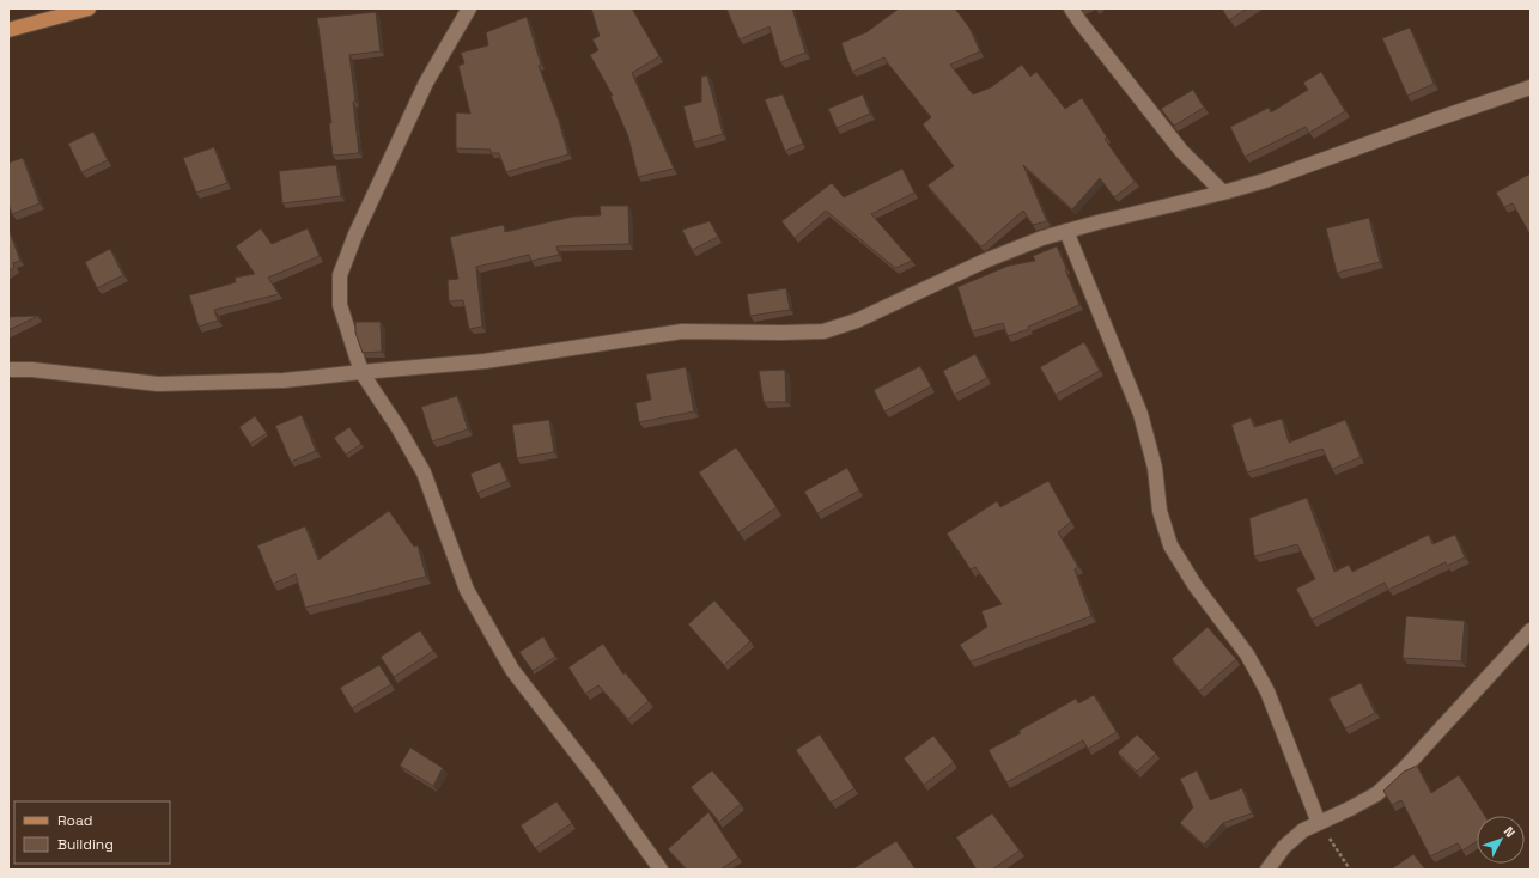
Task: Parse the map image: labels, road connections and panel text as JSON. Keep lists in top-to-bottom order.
{
  "legend": ["Road", "Building"],
  "north": "top right"
}
